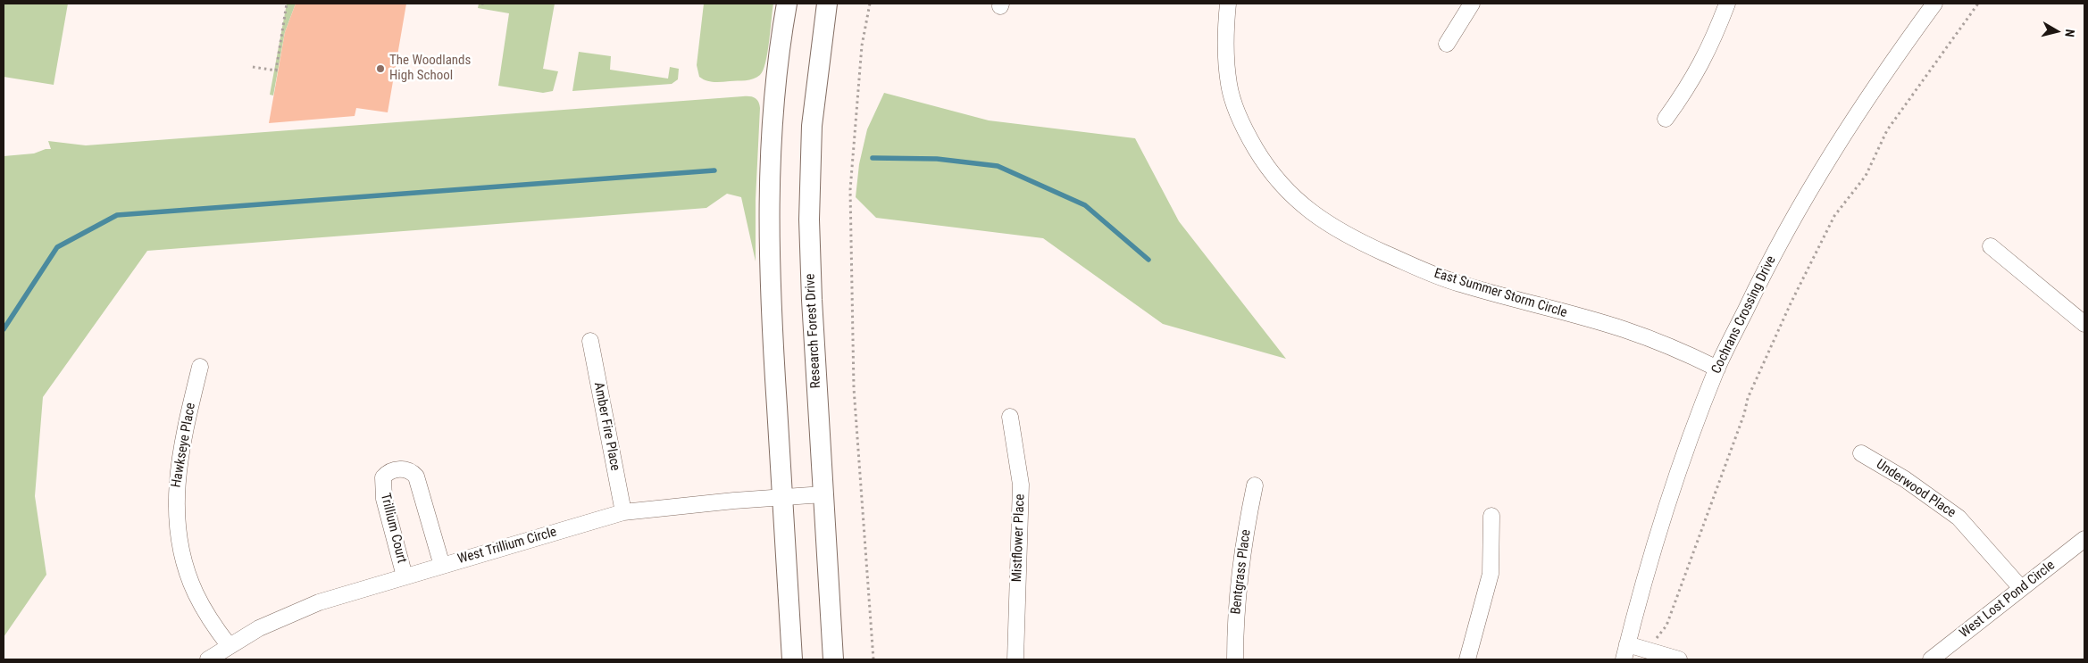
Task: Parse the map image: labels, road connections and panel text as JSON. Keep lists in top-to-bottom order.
{
  "streets": {
    "main road": ["Research Forest Drive"],
    "street": [
      "East Summer Storm Circle",
      "Cochrans Crossing Drive",
      "Amber Fire Place",
      "Hawkseye Place",
      "Underwood Place",
      "Trillium Court",
      "Mistflower Place",
      "West Trillium Circle",
      "Bentgrass Place",
      "West Lost Pond Circle"
    ]
  },
  "crossings": [
    ["East Summer Storm Circle", "Cochrans Crossing Drive"],
    ["Research Forest Drive", "West Trillium Circle"],
    ["Amber Fire Place", "West Trillium Circle"],
    ["Hawkseye Place", "West Trillium Circle"],
    ["Underwood Place", "West Lost Pond Circle"],
    ["Trillium Court", "West Trillium Circle"]
  ],
  "places": ["The Woodlands High School"],
  "north": "right"
}
